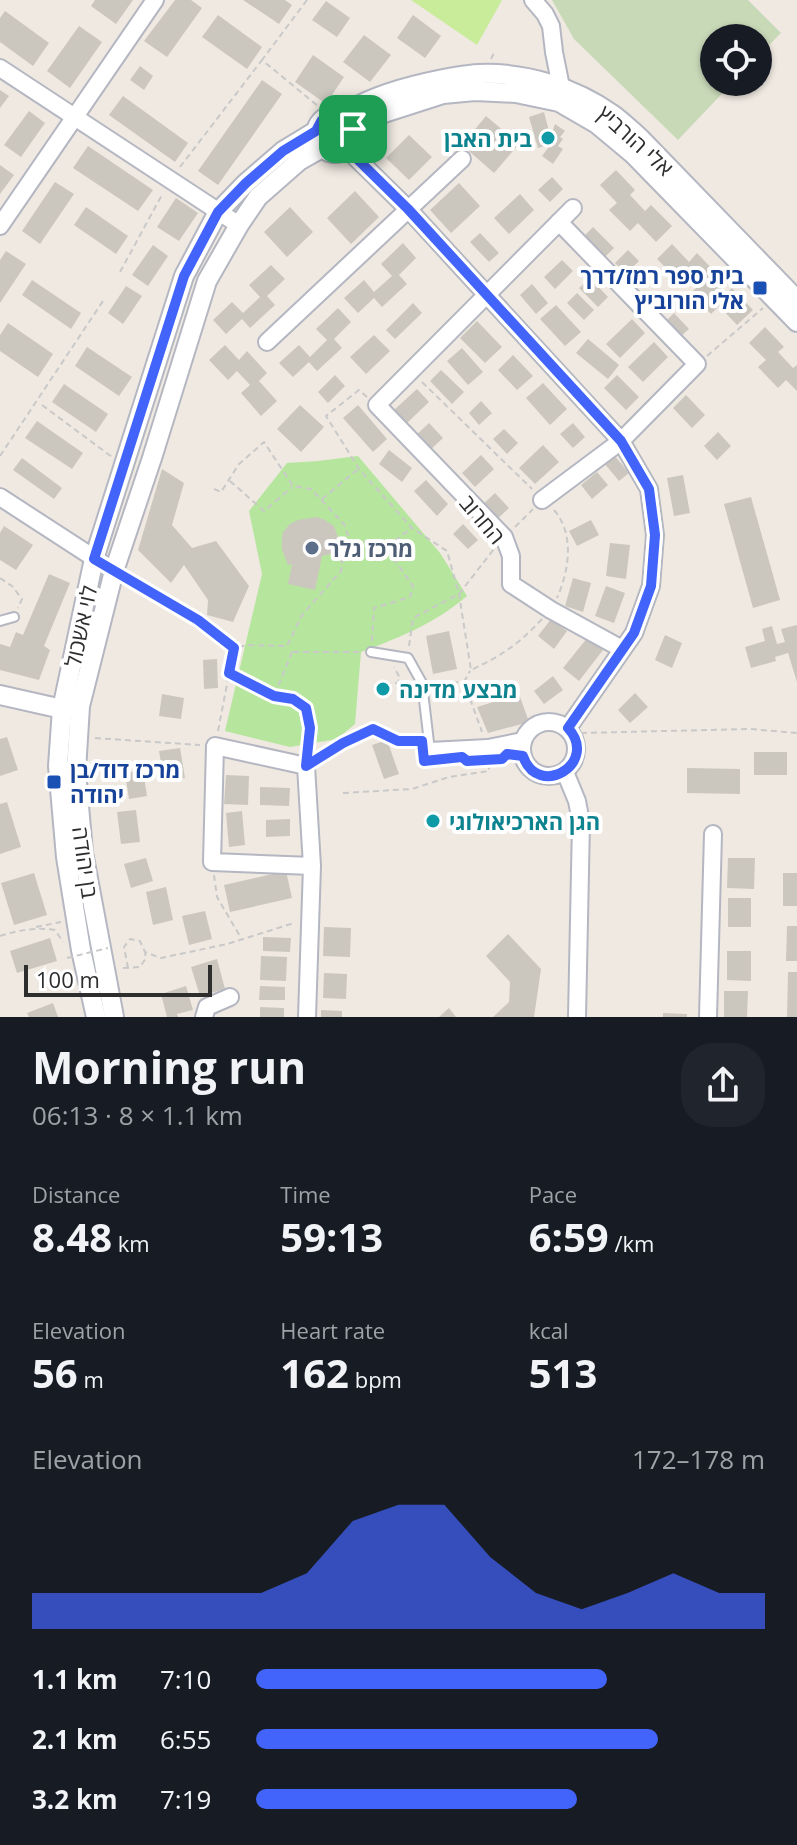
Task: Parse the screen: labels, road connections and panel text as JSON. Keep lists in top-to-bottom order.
{
  "streets": {
    "street": [
      "אלי הורביץ",
      "החרוב",
      "לוי אשכול",
      "בן יהודה"
    ]
  },
  "crossings": [
    ["אלי הורביץ", "לוי אשכול"],
    ["לוי אשכול", "בן יהודה"]
  ],
  "places": {
    "other": [
      "בית האבן",
      "מרכז גלר",
      "מבצע מדינה",
      "הגן הארכיאולוגי"
    ],
    "transit": ["בית ספר רמז/דרך אלי הורוביץ", "מרכז דוד/בן יהודה"]
  },
  "scale_bar": "100 m",
  "page": {
    "scale": "100 m",
    "heading": ["Morning run", "06:13 · 8 × 1.1 km"],
    "stats": [
      ["Distance", "8.48 km"],
      ["Time", "59:13"],
      ["Pace", "6:59 /km"],
      ["Elevation", "56 m"],
      ["Heart rate", "162 bpm"],
      ["kcal", "513"]
    ],
    "chart": ["Elevation", "172–178 m"],
    "list": [
      {
        "name": "1.1 km",
        "note": "7:10"
      },
      {
        "name": "2.1 km",
        "note": "6:55"
      },
      {
        "name": "3.2 km",
        "note": "7:19"
      }
    ]
  }
}
